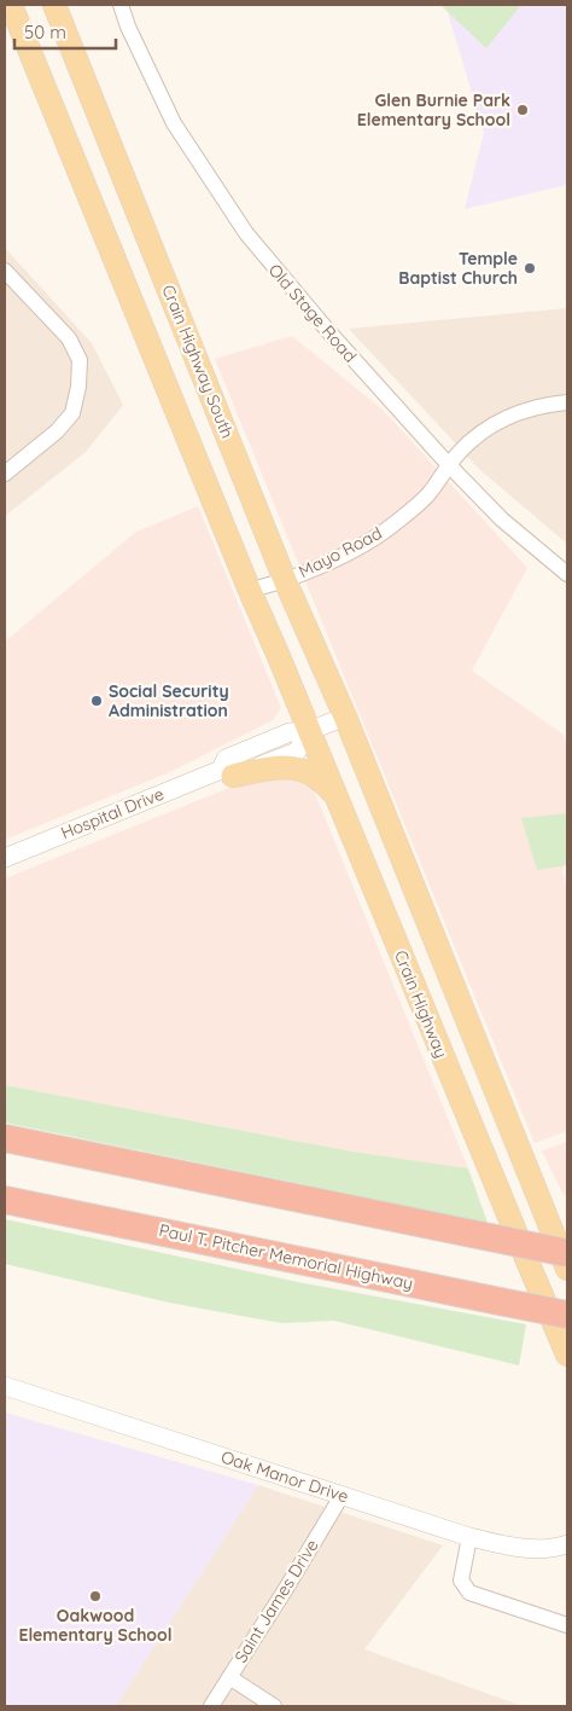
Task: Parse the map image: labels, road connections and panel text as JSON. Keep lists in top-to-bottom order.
{
  "streets": {
    "highway": ["Paul T. Pitcher Memorial Highway"],
    "main road": ["Crain Highway South", "Crain Highway"],
    "street": [
      "Old Stage Road",
      "Mayo Road",
      "Hospital Drive",
      "Oak Manor Drive",
      "Saint James Drive"
    ]
  },
  "crossings": [
    ["Old Stage Road", "Mayo Road"],
    ["Crain Highway South", "Mayo Road"],
    ["Crain Highway South", "Hospital Drive"],
    ["Mayo Road", "Crain Highway"],
    ["Hospital Drive", "Crain Highway"],
    ["Oak Manor Drive", "Saint James Drive"]
  ],
  "places": [
    "Glen Burnie Park Elementary School",
    "Temple Baptist Church",
    "Social Security Administration",
    "Oakwood Elementary School"
  ],
  "scale_bar": "50 m"
}
